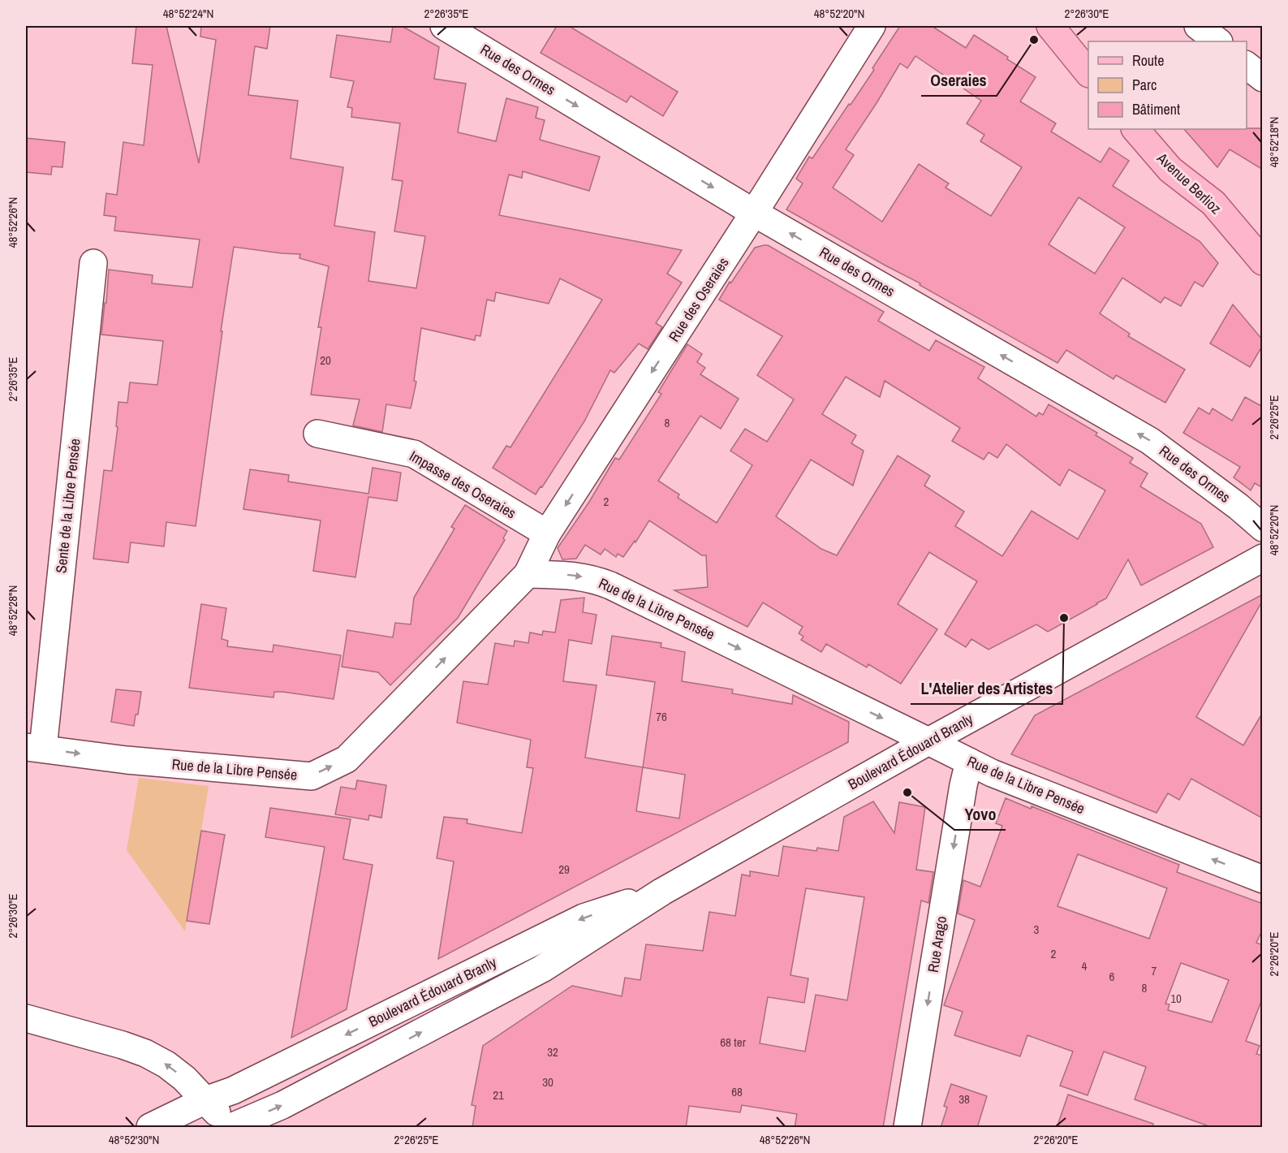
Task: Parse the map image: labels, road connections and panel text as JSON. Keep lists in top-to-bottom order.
{
  "streets": {
    "main road": ["Avenue Berlioz"],
    "street": [
      "Rue des Ormes",
      "Rue des Oseraies",
      "Impasse des Oseraies",
      "Sente de la Libre Pensée",
      "Rue de la Libre Pensée",
      "Boulevard Édouard Branly",
      "Rue Arago"
    ]
  },
  "crossings": [
    ["Rue des Ormes", "Rue des Oseraies"],
    ["Rue des Oseraies", "Impasse des Oseraies"],
    ["Rue des Oseraies", "Rue de la Libre Pensée"],
    ["Sente de la Libre Pensée", "Rue de la Libre Pensée"],
    ["Rue de la Libre Pensée", "Boulevard Édouard Branly"],
    ["Rue de la Libre Pensée", "Rue Arago"]
  ],
  "one_way": ["Rue des Oseraies", "Rue Arago"],
  "places": ["Oseraies", "L'Atelier des Artistes", "Yovo"],
  "house_numbers": [
    "20",
    "8",
    "2",
    "76",
    "29",
    "3",
    "2",
    "4",
    "7",
    "6",
    "8",
    "10",
    "68 ter",
    "32",
    "30",
    "68",
    "21",
    "38"
  ],
  "legend": ["Route", "Parc", "Bâtiment"],
  "coordinates": [
    "48°52'24\"N",
    "2°26'35\"E",
    "48°52'20\"N",
    "2°26'30\"E",
    "48°52'18\"N",
    "48°52'26\"N",
    "2°26'25\"E",
    "48°52'28\"N",
    "2°26'20\"E",
    "48°52'30\"N"
  ]
}
